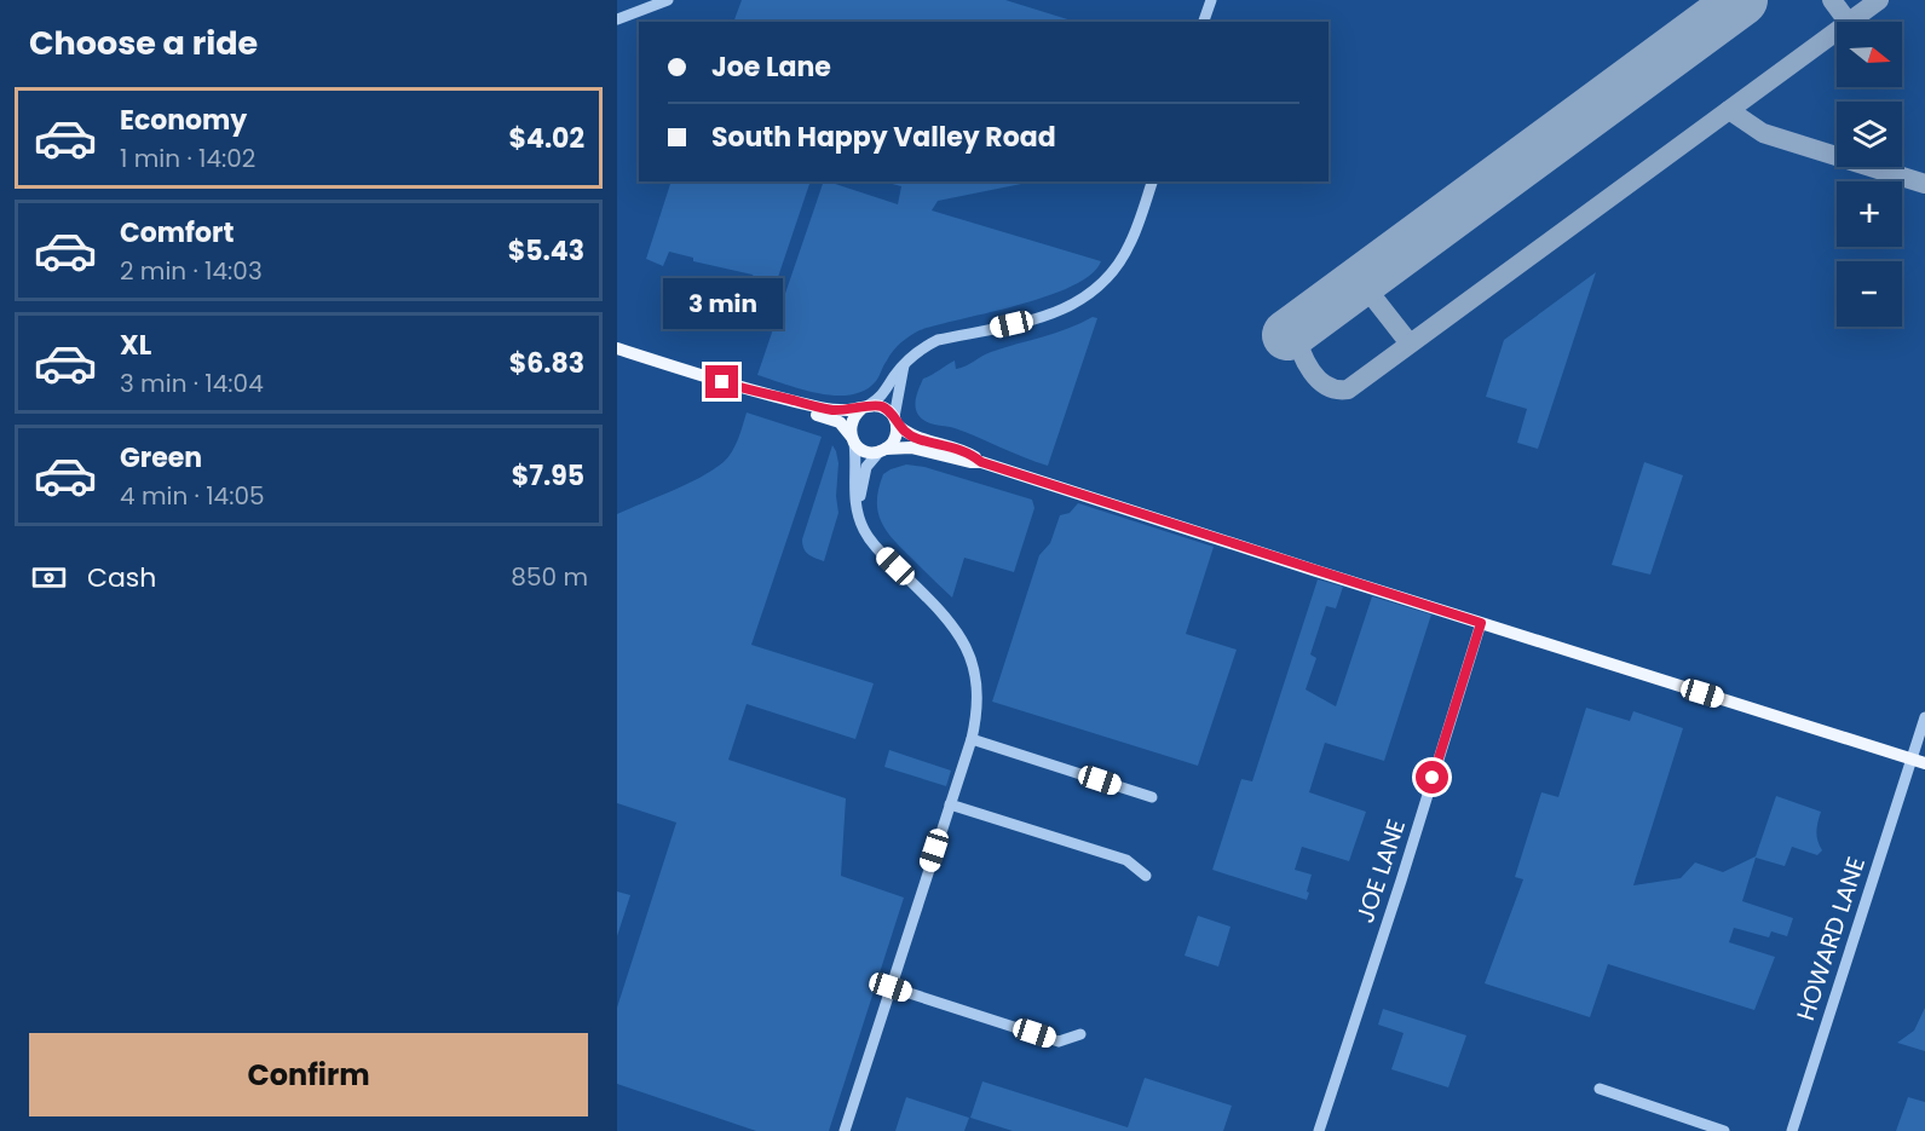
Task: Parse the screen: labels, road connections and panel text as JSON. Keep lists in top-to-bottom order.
{
  "streets": {
    "street": ["JOE LANE", "HOWARD LANE"]
  },
  "north": "right",
  "page": {
    "heading": "Choose a ride",
    "map_buttons": ["+", "−"],
    "banner": ["Joe Lane", "South Happy Valley Road"],
    "list": [
      {
        "name": "Economy",
        "note": "1 min · 14:02",
        "value": "$4.02"
      },
      {
        "name": "Comfort",
        "note": "2 min · 14:03",
        "value": "$5.43"
      },
      {
        "name": "XL",
        "note": "3 min · 14:04",
        "value": "$6.83"
      },
      {
        "name": "Green",
        "note": "4 min · 14:05",
        "value": "$7.95"
      }
    ],
    "bubble": "3 min",
    "pay": ["Cash", "850 m"],
    "buttons": "Confirm"
  }
}
